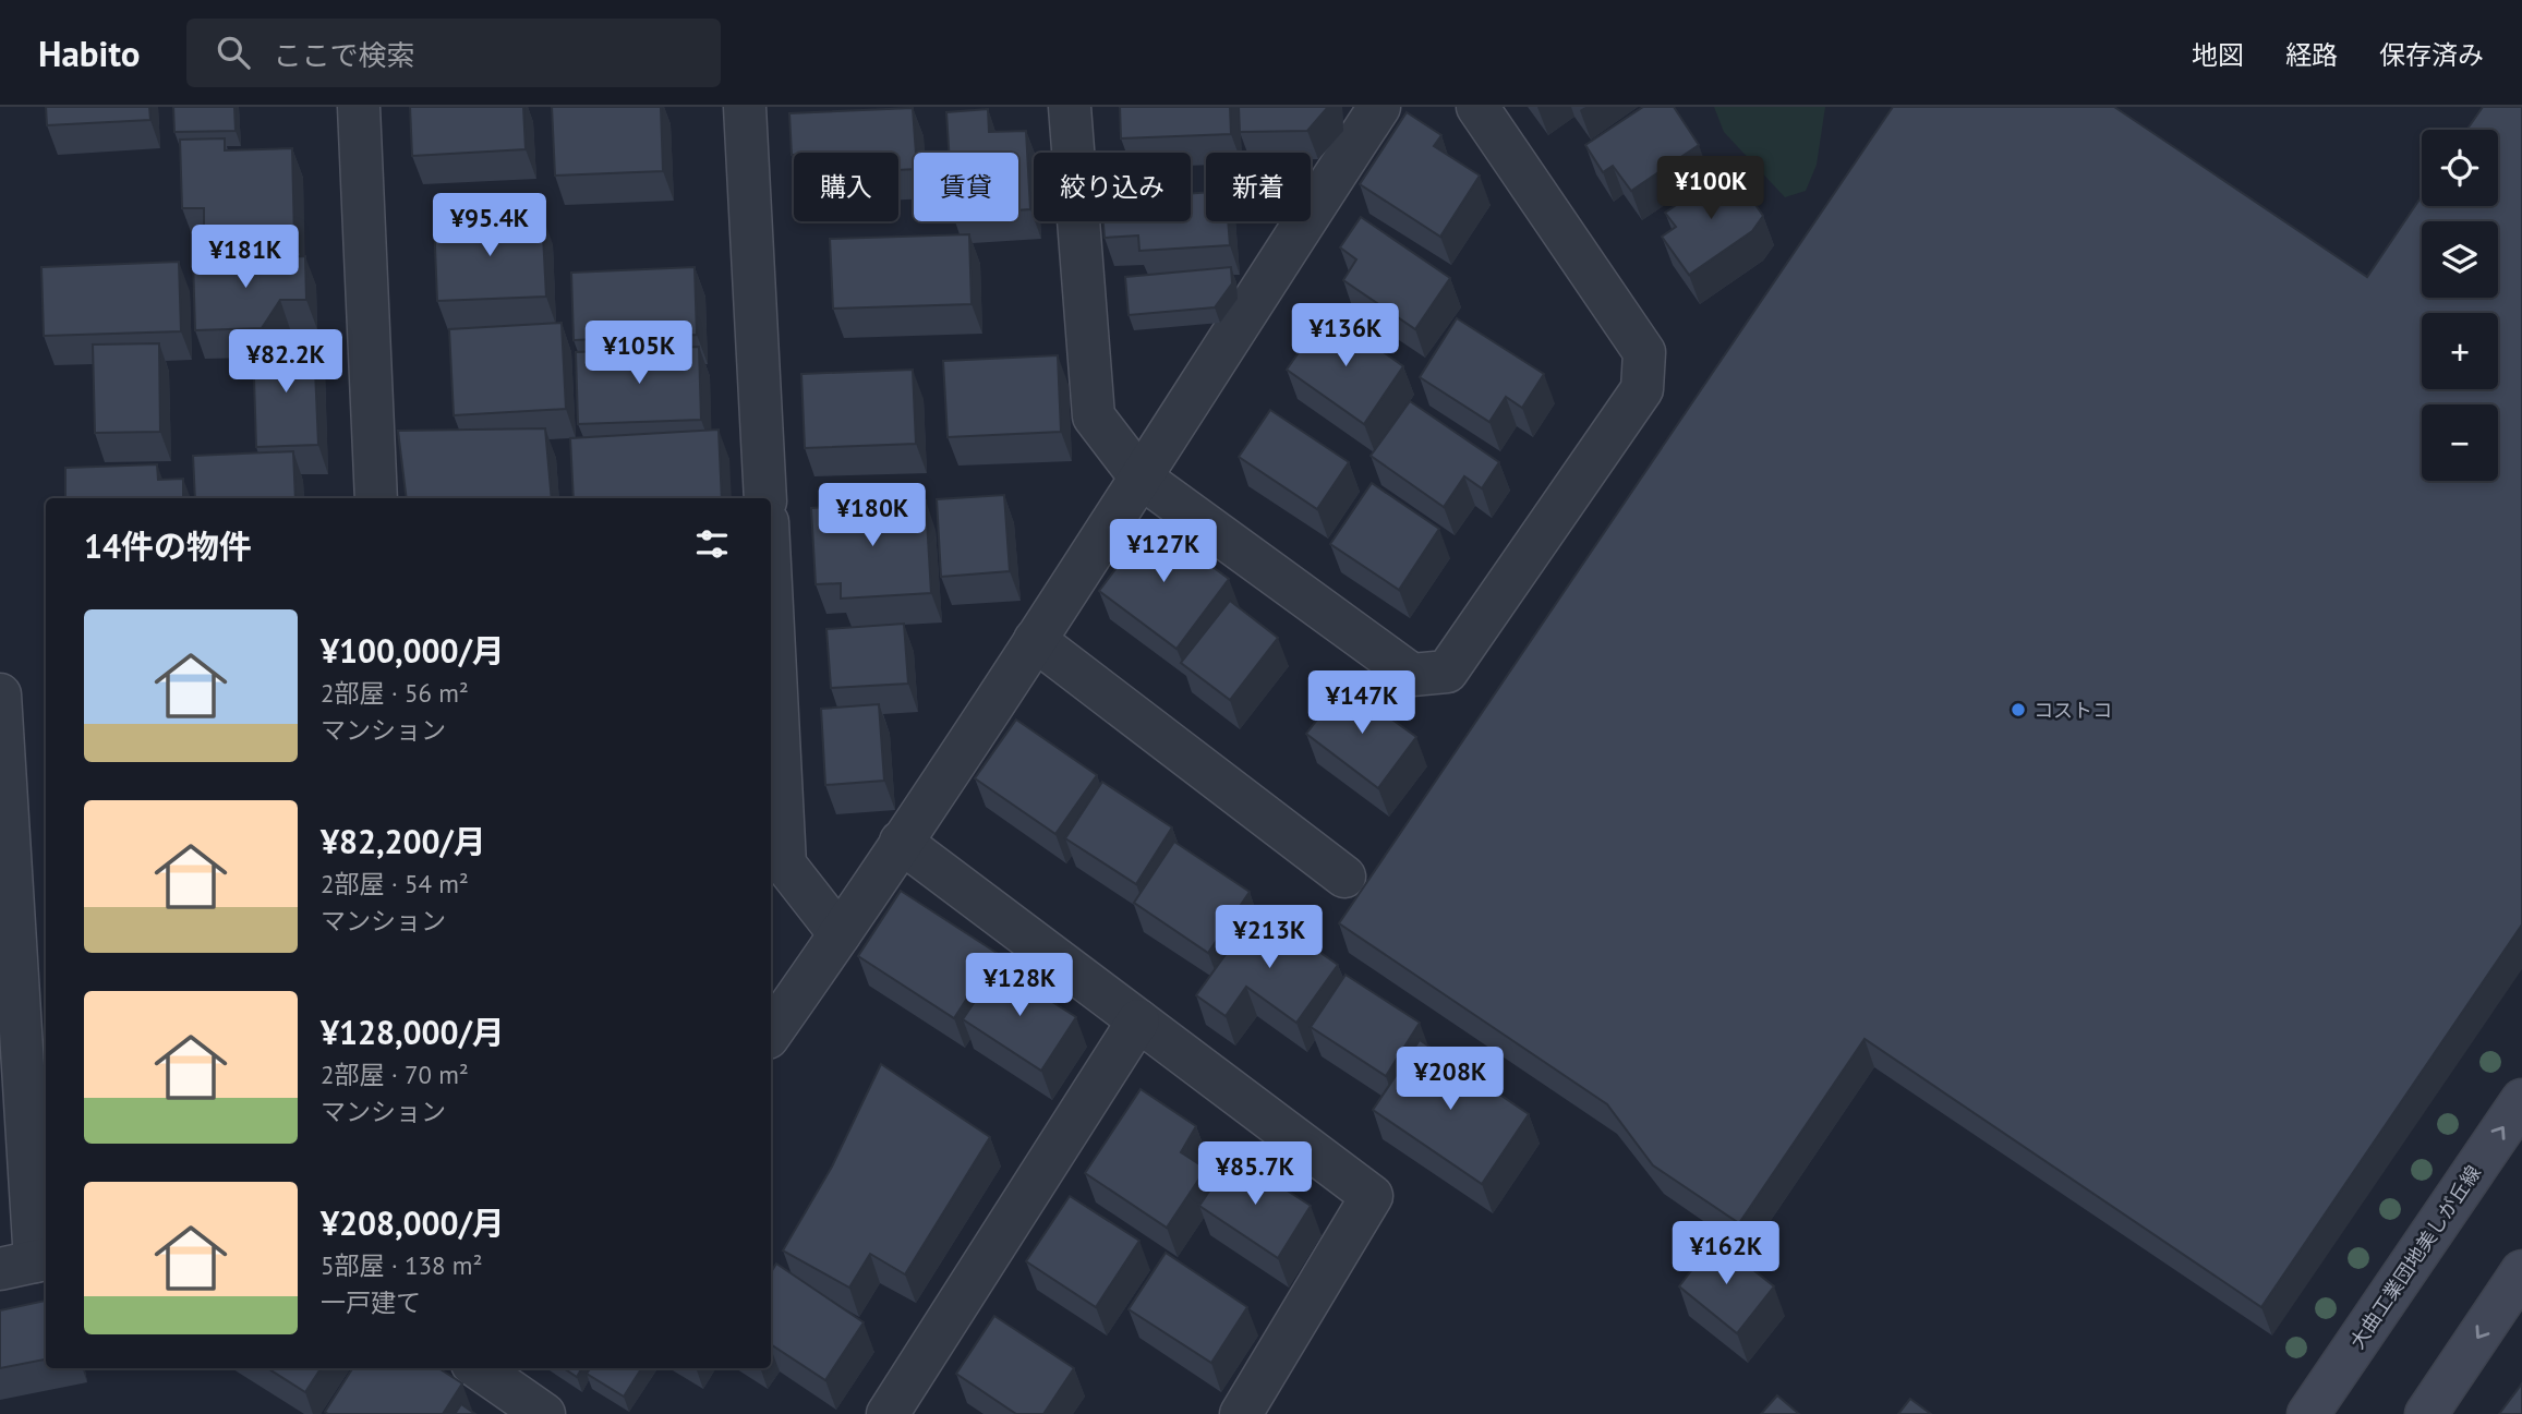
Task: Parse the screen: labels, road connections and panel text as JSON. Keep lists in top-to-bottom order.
{
  "streets": {
    "main road": ["大曲工業団地美しが丘線"]
  },
  "places": ["コストコ"],
  "page": {
    "header": "Habito",
    "search": "ここで検索",
    "nav": ["地図", "経路", "保存済み"],
    "map_buttons": ["+", "−"],
    "chip": [
      "購入",
      "賃貸",
      "絞り込み",
      "新着"
    ],
    "price": [
      "¥100K",
      "¥95.4K",
      "¥181K",
      "¥136K",
      "¥105K",
      "¥82.2K",
      "¥180K",
      "¥127K",
      "¥147K",
      "¥213K",
      "¥128K",
      "¥208K",
      "¥85.7K",
      "¥162K"
    ],
    "heading": "14件の物件",
    "list": [
      {
        "name": "¥100,000/月",
        "note": "2部屋 · 56 m² · マンション"
      },
      {
        "name": "¥82,200/月",
        "note": "2部屋 · 54 m² · マンション"
      },
      {
        "name": "¥128,000/月",
        "note": "2部屋 · 70 m² · マンション"
      },
      {
        "name": "¥208,000/月",
        "note": "5部屋 · 138 m² · 一戸建て"
      }
    ]
  }
}
